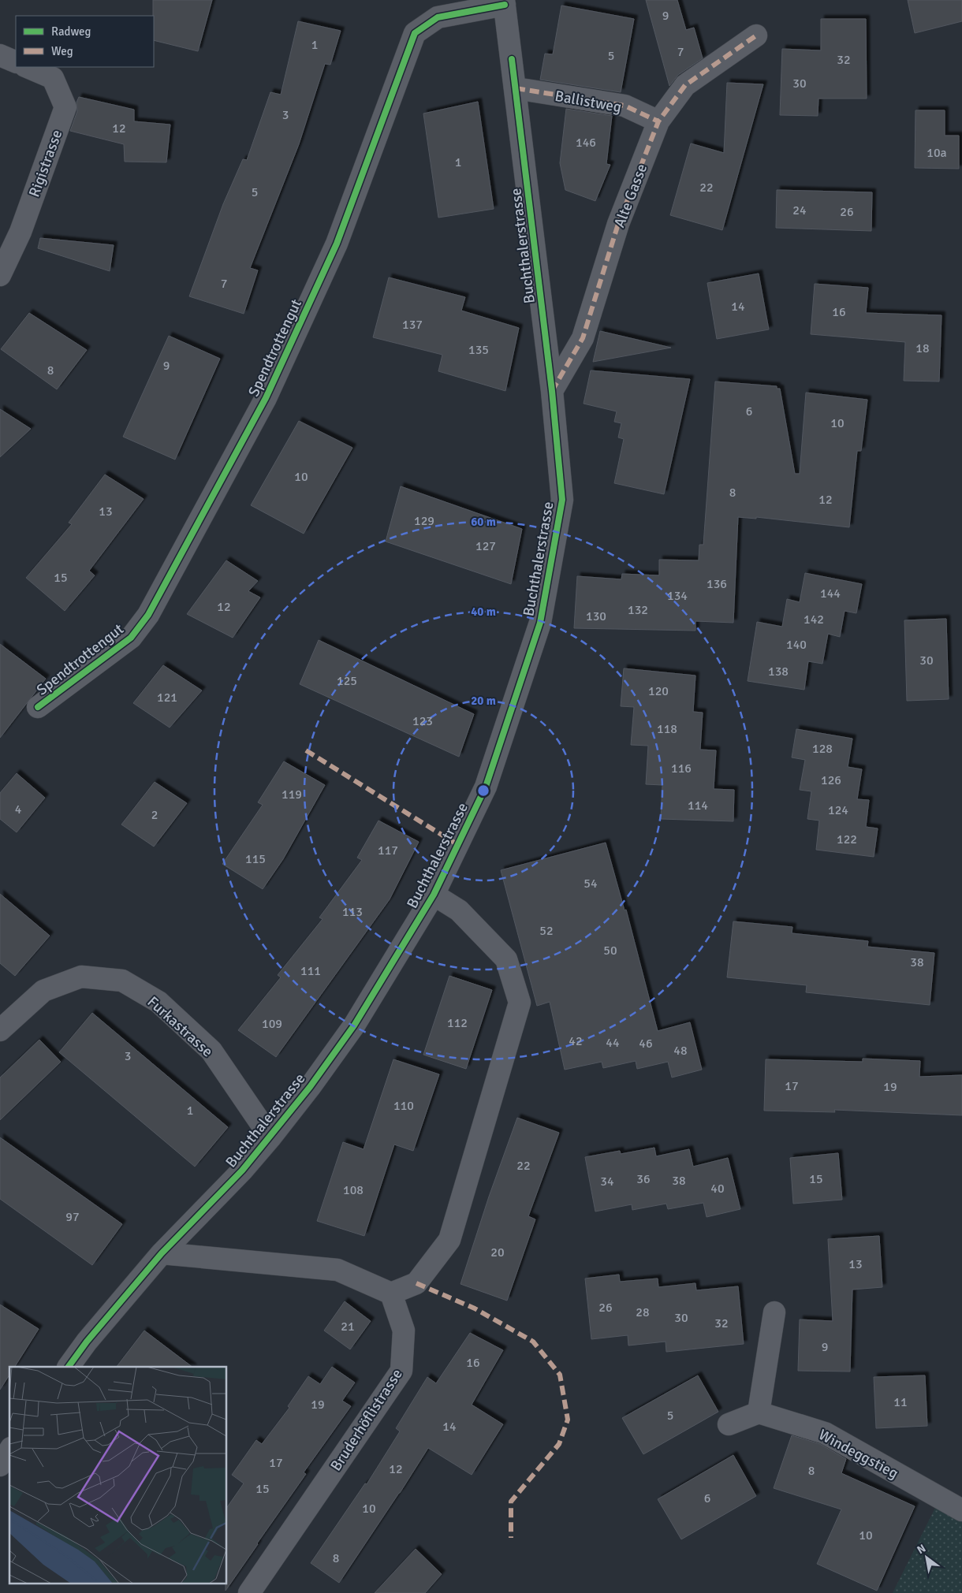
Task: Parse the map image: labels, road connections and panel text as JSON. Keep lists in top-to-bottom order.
{
  "streets": {
    "street": [
      "Ballistweg",
      "Rigistrasse",
      "Alte Gasse",
      "Buchthalerstrasse",
      "Spendtrottengut",
      "Furkastrasse",
      "Bruderhöflistrasse",
      "Windeggstieg"
    ]
  },
  "crossings": [
    ["Ballistweg", "Alte Gasse"],
    ["Ballistweg", "Buchthalerstrasse"],
    ["Alte Gasse", "Buchthalerstrasse"],
    ["Buchthalerstrasse", "Spendtrottengut"],
    ["Buchthalerstrasse", "Furkastrasse"]
  ],
  "house_numbers": [
    "9",
    "1",
    "7",
    "5",
    "32",
    "30",
    "3",
    "12",
    "146",
    "10a",
    "1",
    "22",
    "5",
    "24",
    "26",
    "7",
    "14",
    "16",
    "137",
    "18",
    "135",
    "9",
    "8",
    "6",
    "10",
    "10",
    "8",
    "12",
    "13",
    "129",
    "127",
    "15",
    "136",
    "144",
    "134",
    "12",
    "132",
    "130",
    "142",
    "140",
    "30",
    "138",
    "125",
    "120",
    "121",
    "123",
    "118",
    "128",
    "116",
    "126",
    "119",
    "114",
    "4",
    "124",
    "2",
    "122",
    "117",
    "115",
    "54",
    "113",
    "52",
    "50",
    "38",
    "111",
    "112",
    "109",
    "42",
    "44",
    "46",
    "48",
    "3",
    "17",
    "19",
    "110",
    "1",
    "22",
    "36",
    "15",
    "38",
    "34",
    "40",
    "108",
    "97",
    "20",
    "13",
    "26",
    "28",
    "30",
    "32",
    "21",
    "9",
    "16",
    "11",
    "19",
    "5",
    "14",
    "17",
    "12",
    "8",
    "15",
    "6",
    "10",
    "10",
    "8"
  ],
  "legend": ["Radweg", "Weg"],
  "north": "top left",
  "rings": ["60 m", "40 m", "20 m"]
}
